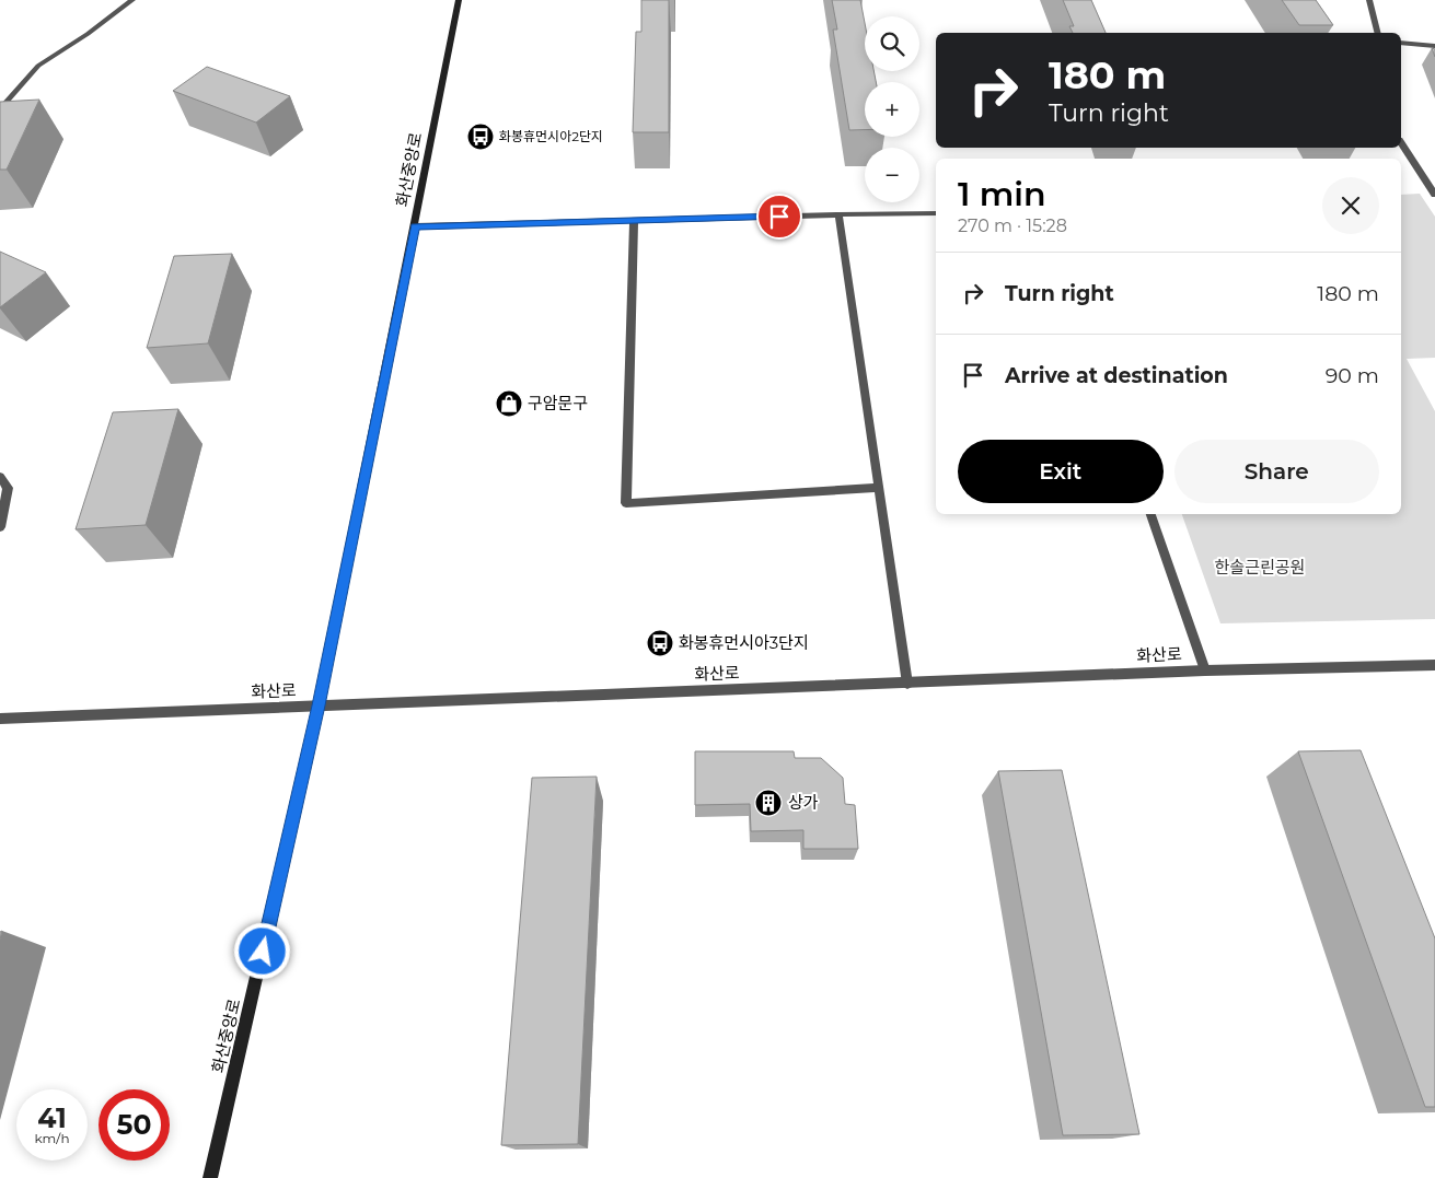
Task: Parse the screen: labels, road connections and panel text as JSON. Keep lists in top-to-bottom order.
{
  "streets": {
    "main road": ["화산중앙로"],
    "street": ["화산로"]
  },
  "crossings": [
    ["화산중앙로", "화산로"]
  ],
  "parks": ["한솔근린공원"],
  "places": {
    "bus stop": ["화봉휴먼시아2단지", "화봉휴먼시아3단지"],
    "shop": ["구암문구"],
    "building": ["상가"]
  },
  "page": {
    "map_buttons": ["+", "−"],
    "turn": ["180 m", "Turn right"],
    "heading": ["1 min", "270 m · 15:28"],
    "list": [
      {
        "name": "Turn right",
        "value": "180 m"
      },
      {
        "name": "Arrive at destination",
        "value": "90 m"
      }
    ],
    "buttons": ["Exit", "Share"],
    "speed": "41 km/h",
    "limit": "50"
  }
}
